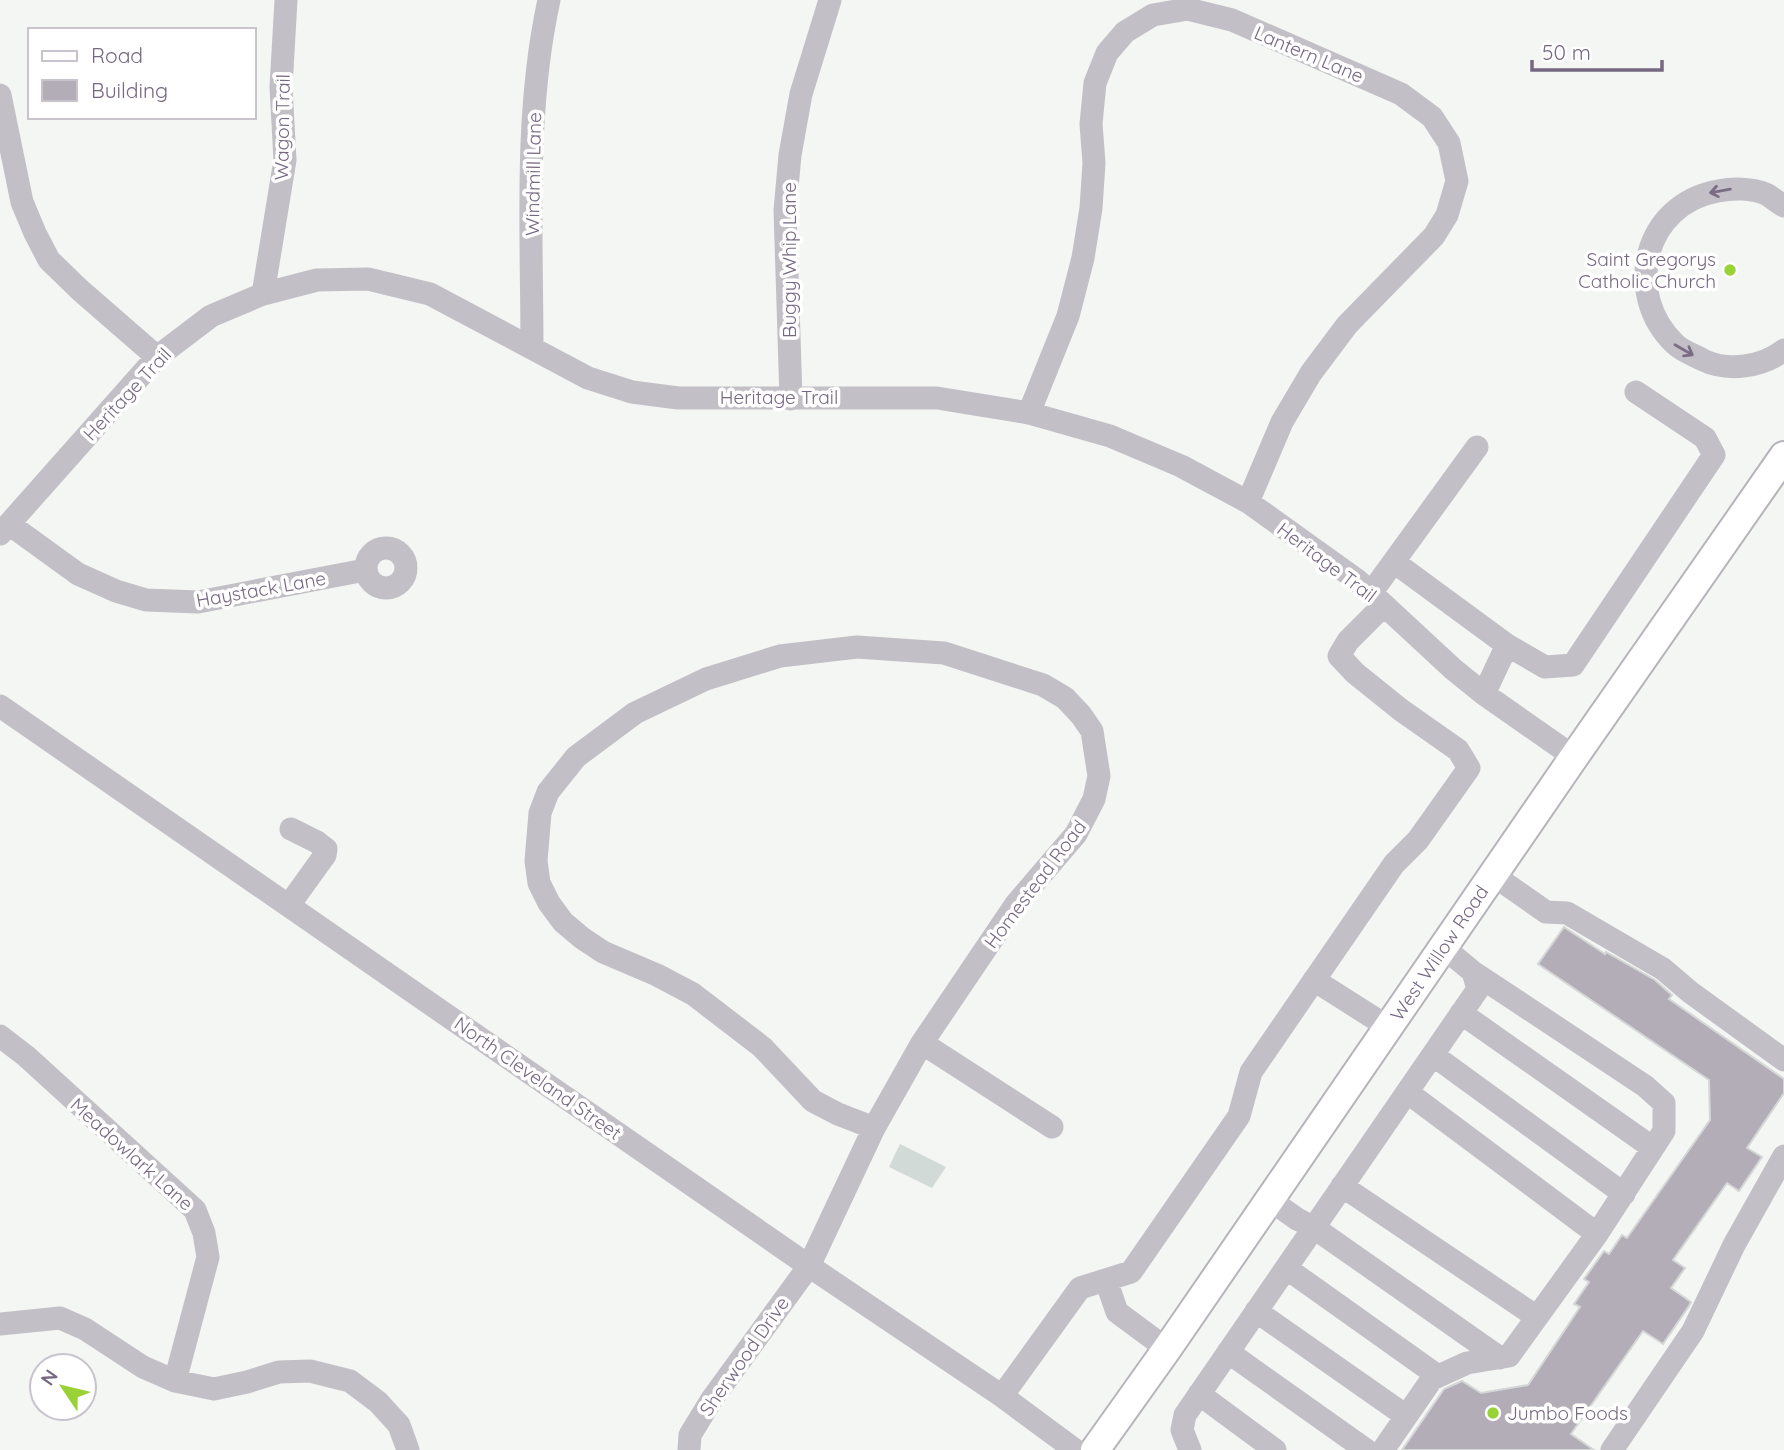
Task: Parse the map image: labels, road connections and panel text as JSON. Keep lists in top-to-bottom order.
{
  "streets": {
    "main road": ["West Willow Road"],
    "street": [
      "Lantern Lane",
      "Wagon Trail",
      "Windmill Lane",
      "Buggy Whip Lane",
      "Heritage Trail",
      "Haystack Lane",
      "Homestead Road",
      "North Cleveland Street",
      "Meadowlark Lane",
      "Sherwood Drive"
    ]
  },
  "crossings": [
    ["Lantern Lane", "Heritage Trail"],
    ["Wagon Trail", "Heritage Trail"],
    ["Windmill Lane", "Heritage Trail"],
    ["Buggy Whip Lane", "Heritage Trail"],
    ["Heritage Trail", "Haystack Lane"],
    ["Heritage Trail", "West Willow Road"],
    ["Homestead Road", "North Cleveland Street"],
    ["Homestead Road", "Sherwood Drive"],
    ["North Cleveland Street", "Sherwood Drive"]
  ],
  "places": ["Saint Gregorys Catholic Church", "Jumbo Foods"],
  "legend": ["Road", "Building"],
  "scale_bar": "50 m",
  "north": "top left"
}
